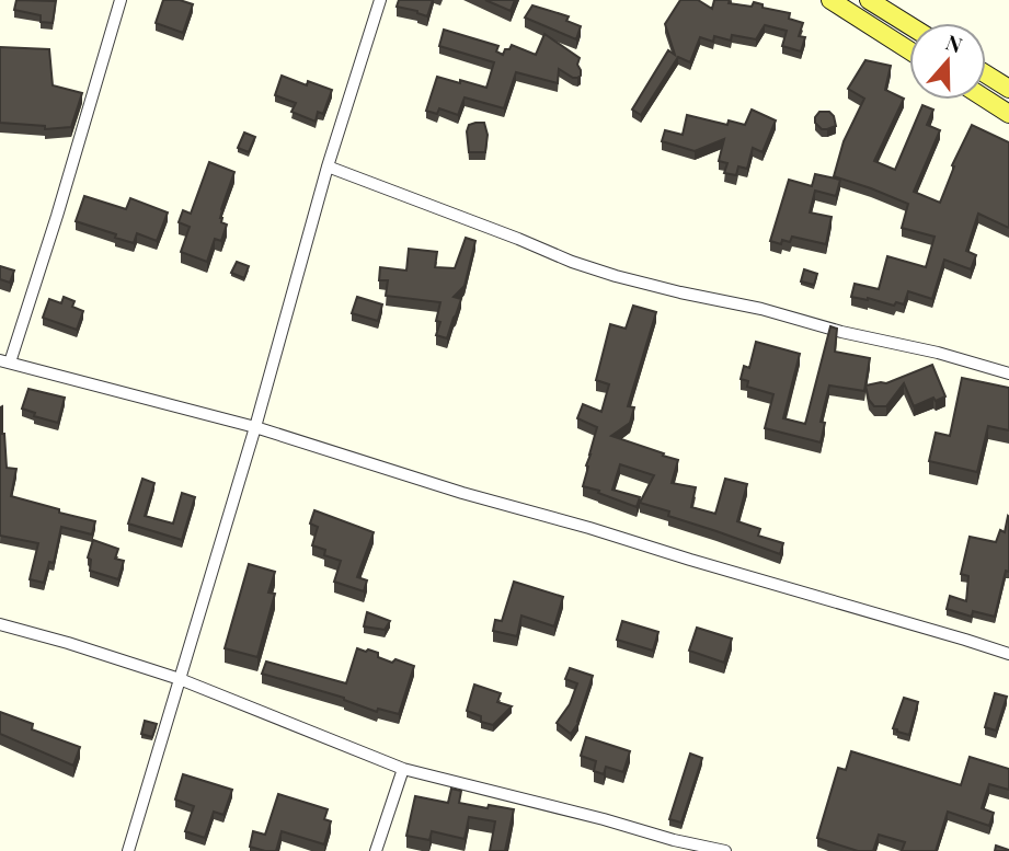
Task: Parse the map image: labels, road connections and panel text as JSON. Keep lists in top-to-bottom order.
{
  "north": "top"
}
